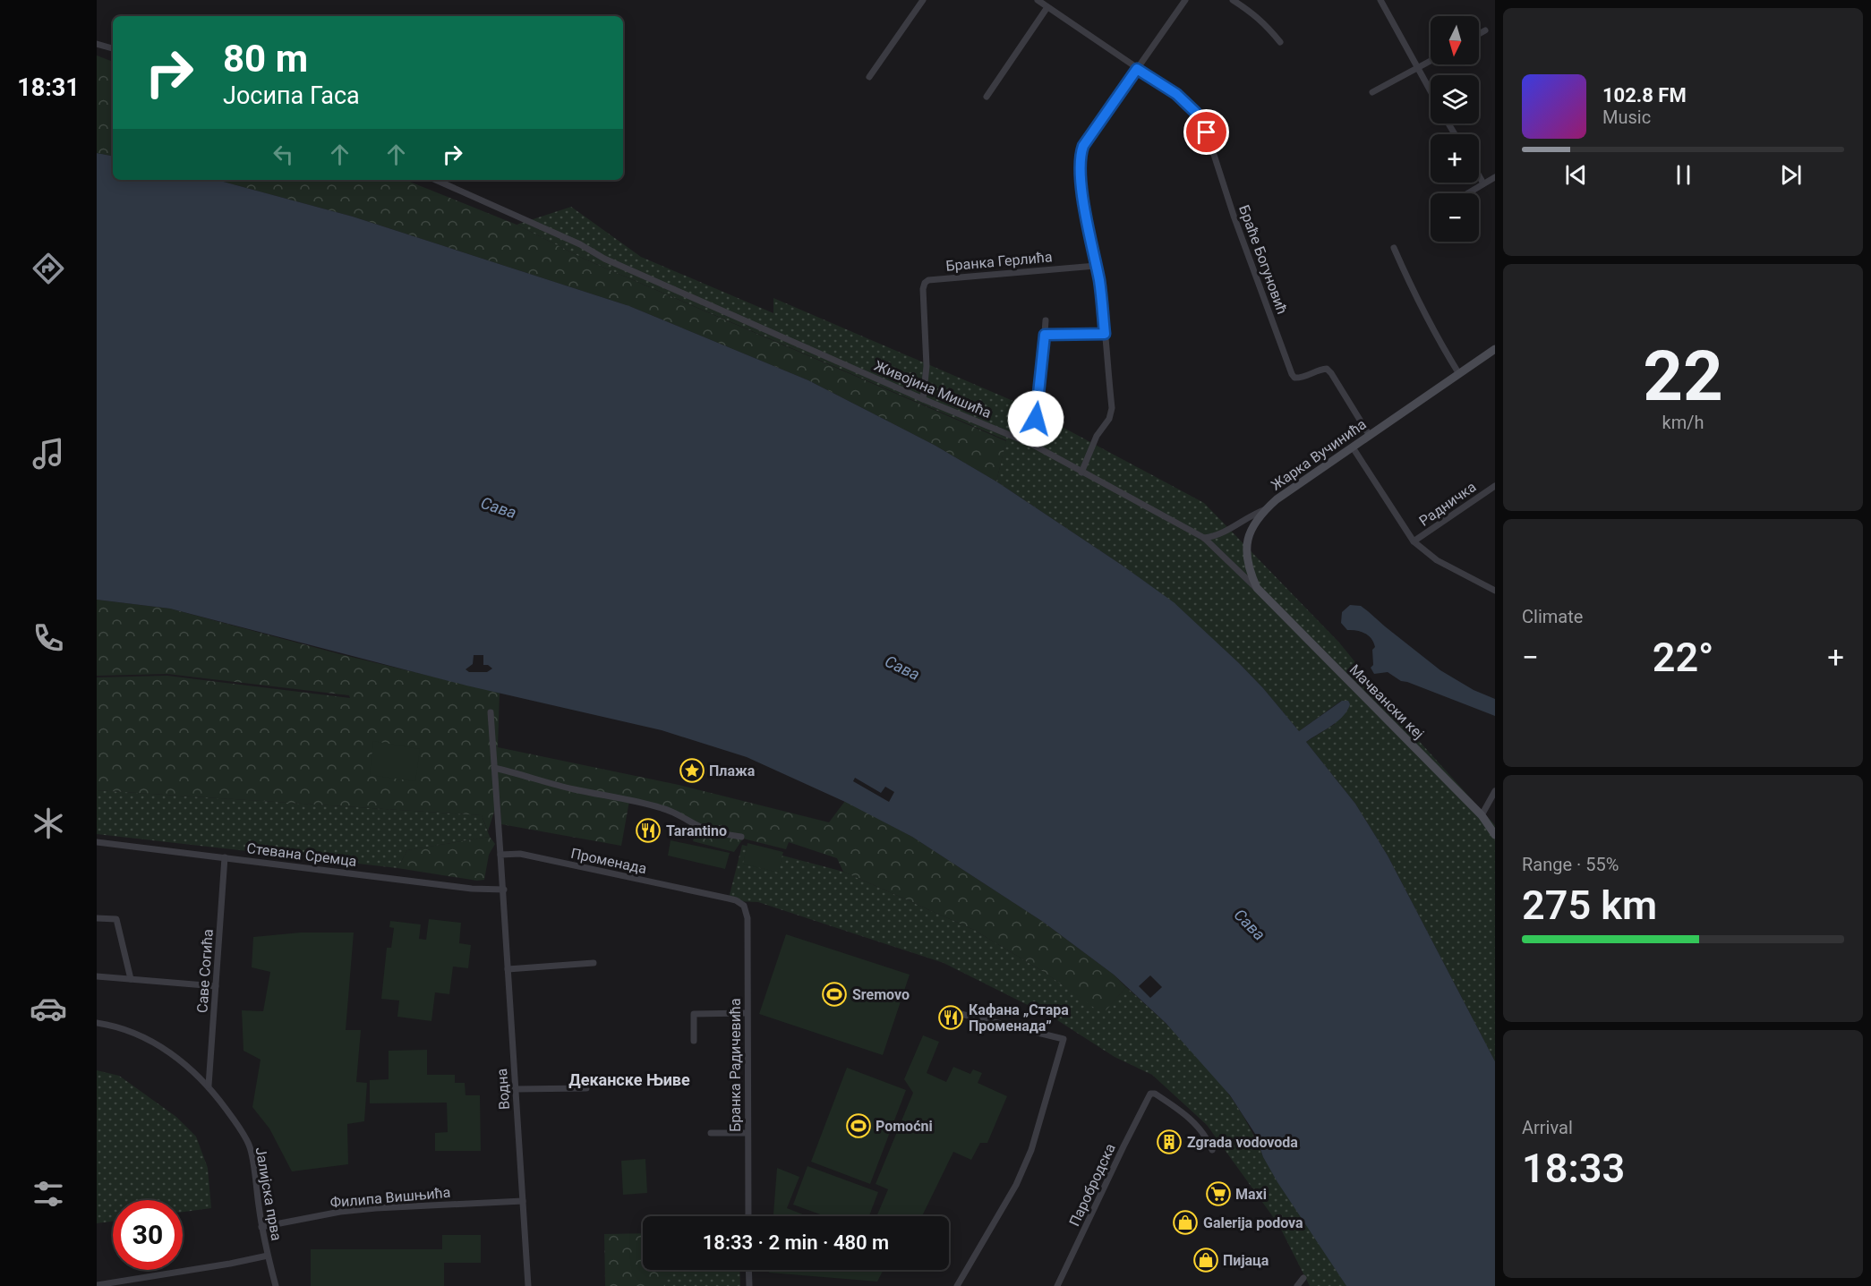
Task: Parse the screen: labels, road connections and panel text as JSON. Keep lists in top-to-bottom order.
{
  "streets": {
    "street": [
      "Браће Богуновић",
      "Бранка Герлића",
      "Живојина Мишића",
      "Жарка Вучинића",
      "Радничка",
      "Мачвански кеј",
      "Стевана Сремца",
      "Променада",
      "Саве Согића",
      "Бранка Радичевића",
      "Водна",
      "Паробродска",
      "Јалијска прва",
      "Филипа Вишњића"
    ]
  },
  "crossings": [
    ["Браће Богуновић", "Жарка Вучинића"],
    ["Бранка Герлића", "Живојина Мишића"],
    ["Живојина Мишића", "Жарка Вучинића"],
    ["Живојина Мишића", "Мачвански кеј"],
    ["Жарка Вучинића", "Мачвански кеј"],
    ["Стевана Сремца", "Саве Согића"],
    ["Стевана Сремца", "Водна"],
    ["Променада", "Бранка Радичевића"],
    ["Саве Согића", "Јалијска прва"],
    ["Водна", "Филипа Вишњића"],
    ["Јалијска прва", "Филипа Вишњића"]
  ],
  "districts": ["Деканске Њиве"],
  "water": ["Сава"],
  "places": {
    "place": ["Плажа"],
    "restaurant": ["Tarantino", "Кафана „Стара Променада”"],
    "sports": ["Sremovo", "Pomoćni"],
    "building": ["Zgrada vodovoda"],
    "supermarket": ["Maxi"],
    "shop": ["Galerija podova", "Пијаца"]
  },
  "north": "bottom",
  "page": {
    "tabs": "18:31",
    "map_buttons": ["+", "−"],
    "turn": ["80 m", "Јосипа Гаса"],
    "song": ["102.8 FM", "Music"],
    "tile": [
      ["22", "km/h"],
      "Climate",
      ["Range · 55%", "275 km"],
      ["Arrival", "18:33"]
    ],
    "heat": ["−", "22°", "+"],
    "limit": "30",
    "trip": "18:33 · 2 min · 480 m"
  }
}
